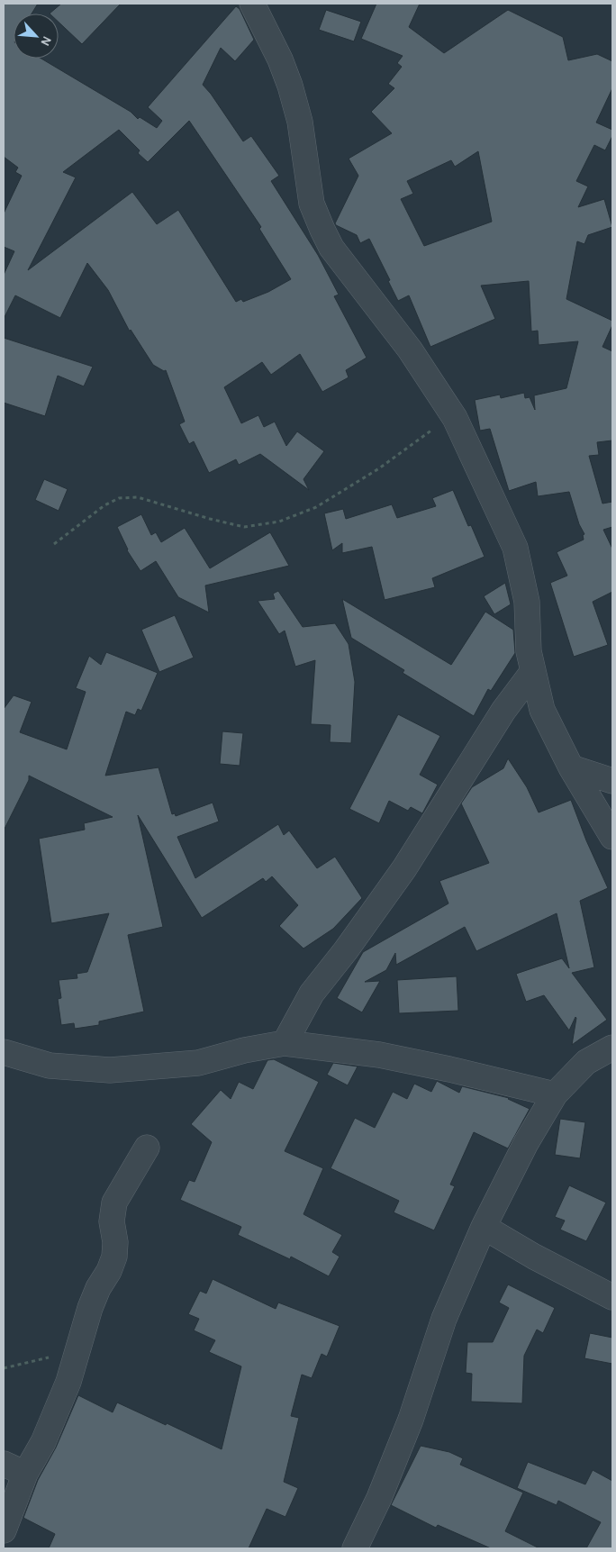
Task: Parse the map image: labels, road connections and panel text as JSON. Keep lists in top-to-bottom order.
{
  "north": "bottom right"
}
